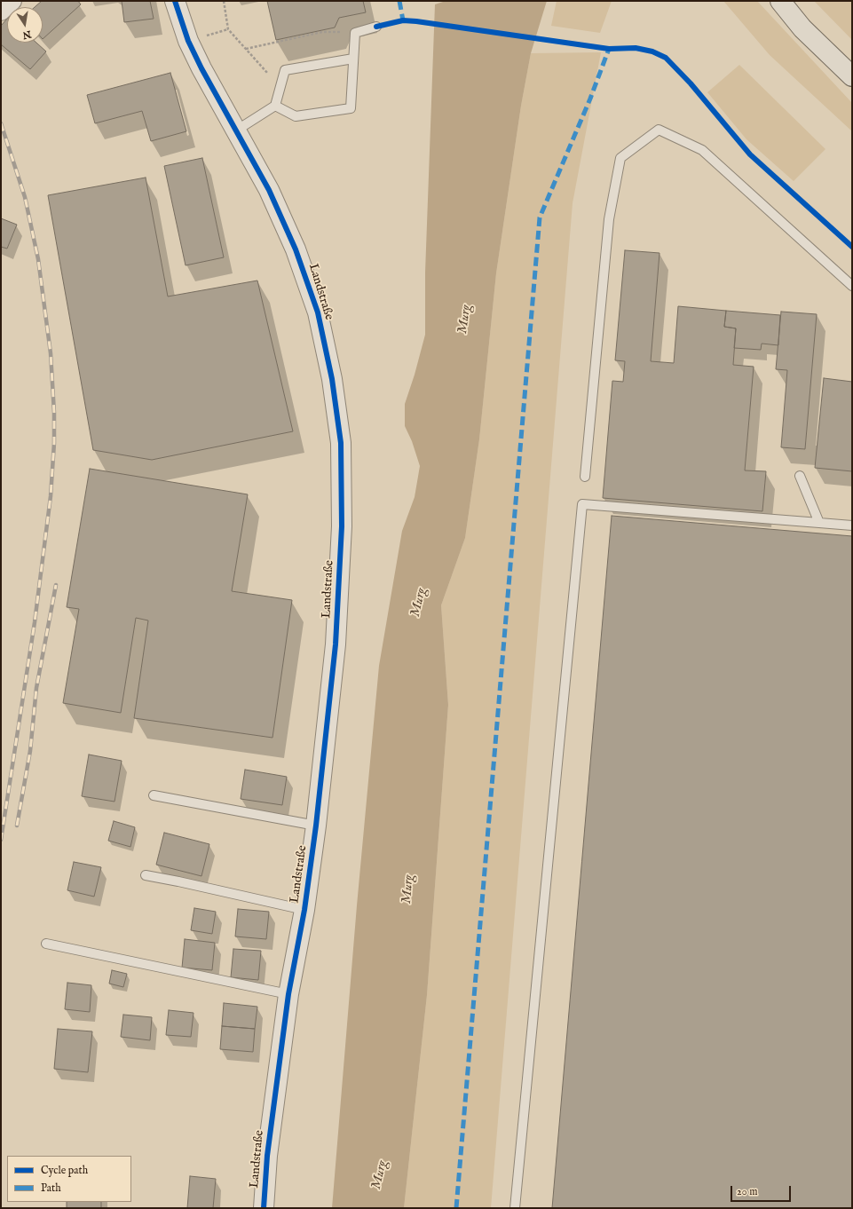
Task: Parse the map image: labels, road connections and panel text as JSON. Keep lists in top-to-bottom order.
{
  "streets": {
    "street": ["Landstraße"]
  },
  "water": ["Murg"],
  "legend": ["Cycle path", "Path"],
  "scale_bar": "20 m",
  "north": "bottom"
}
